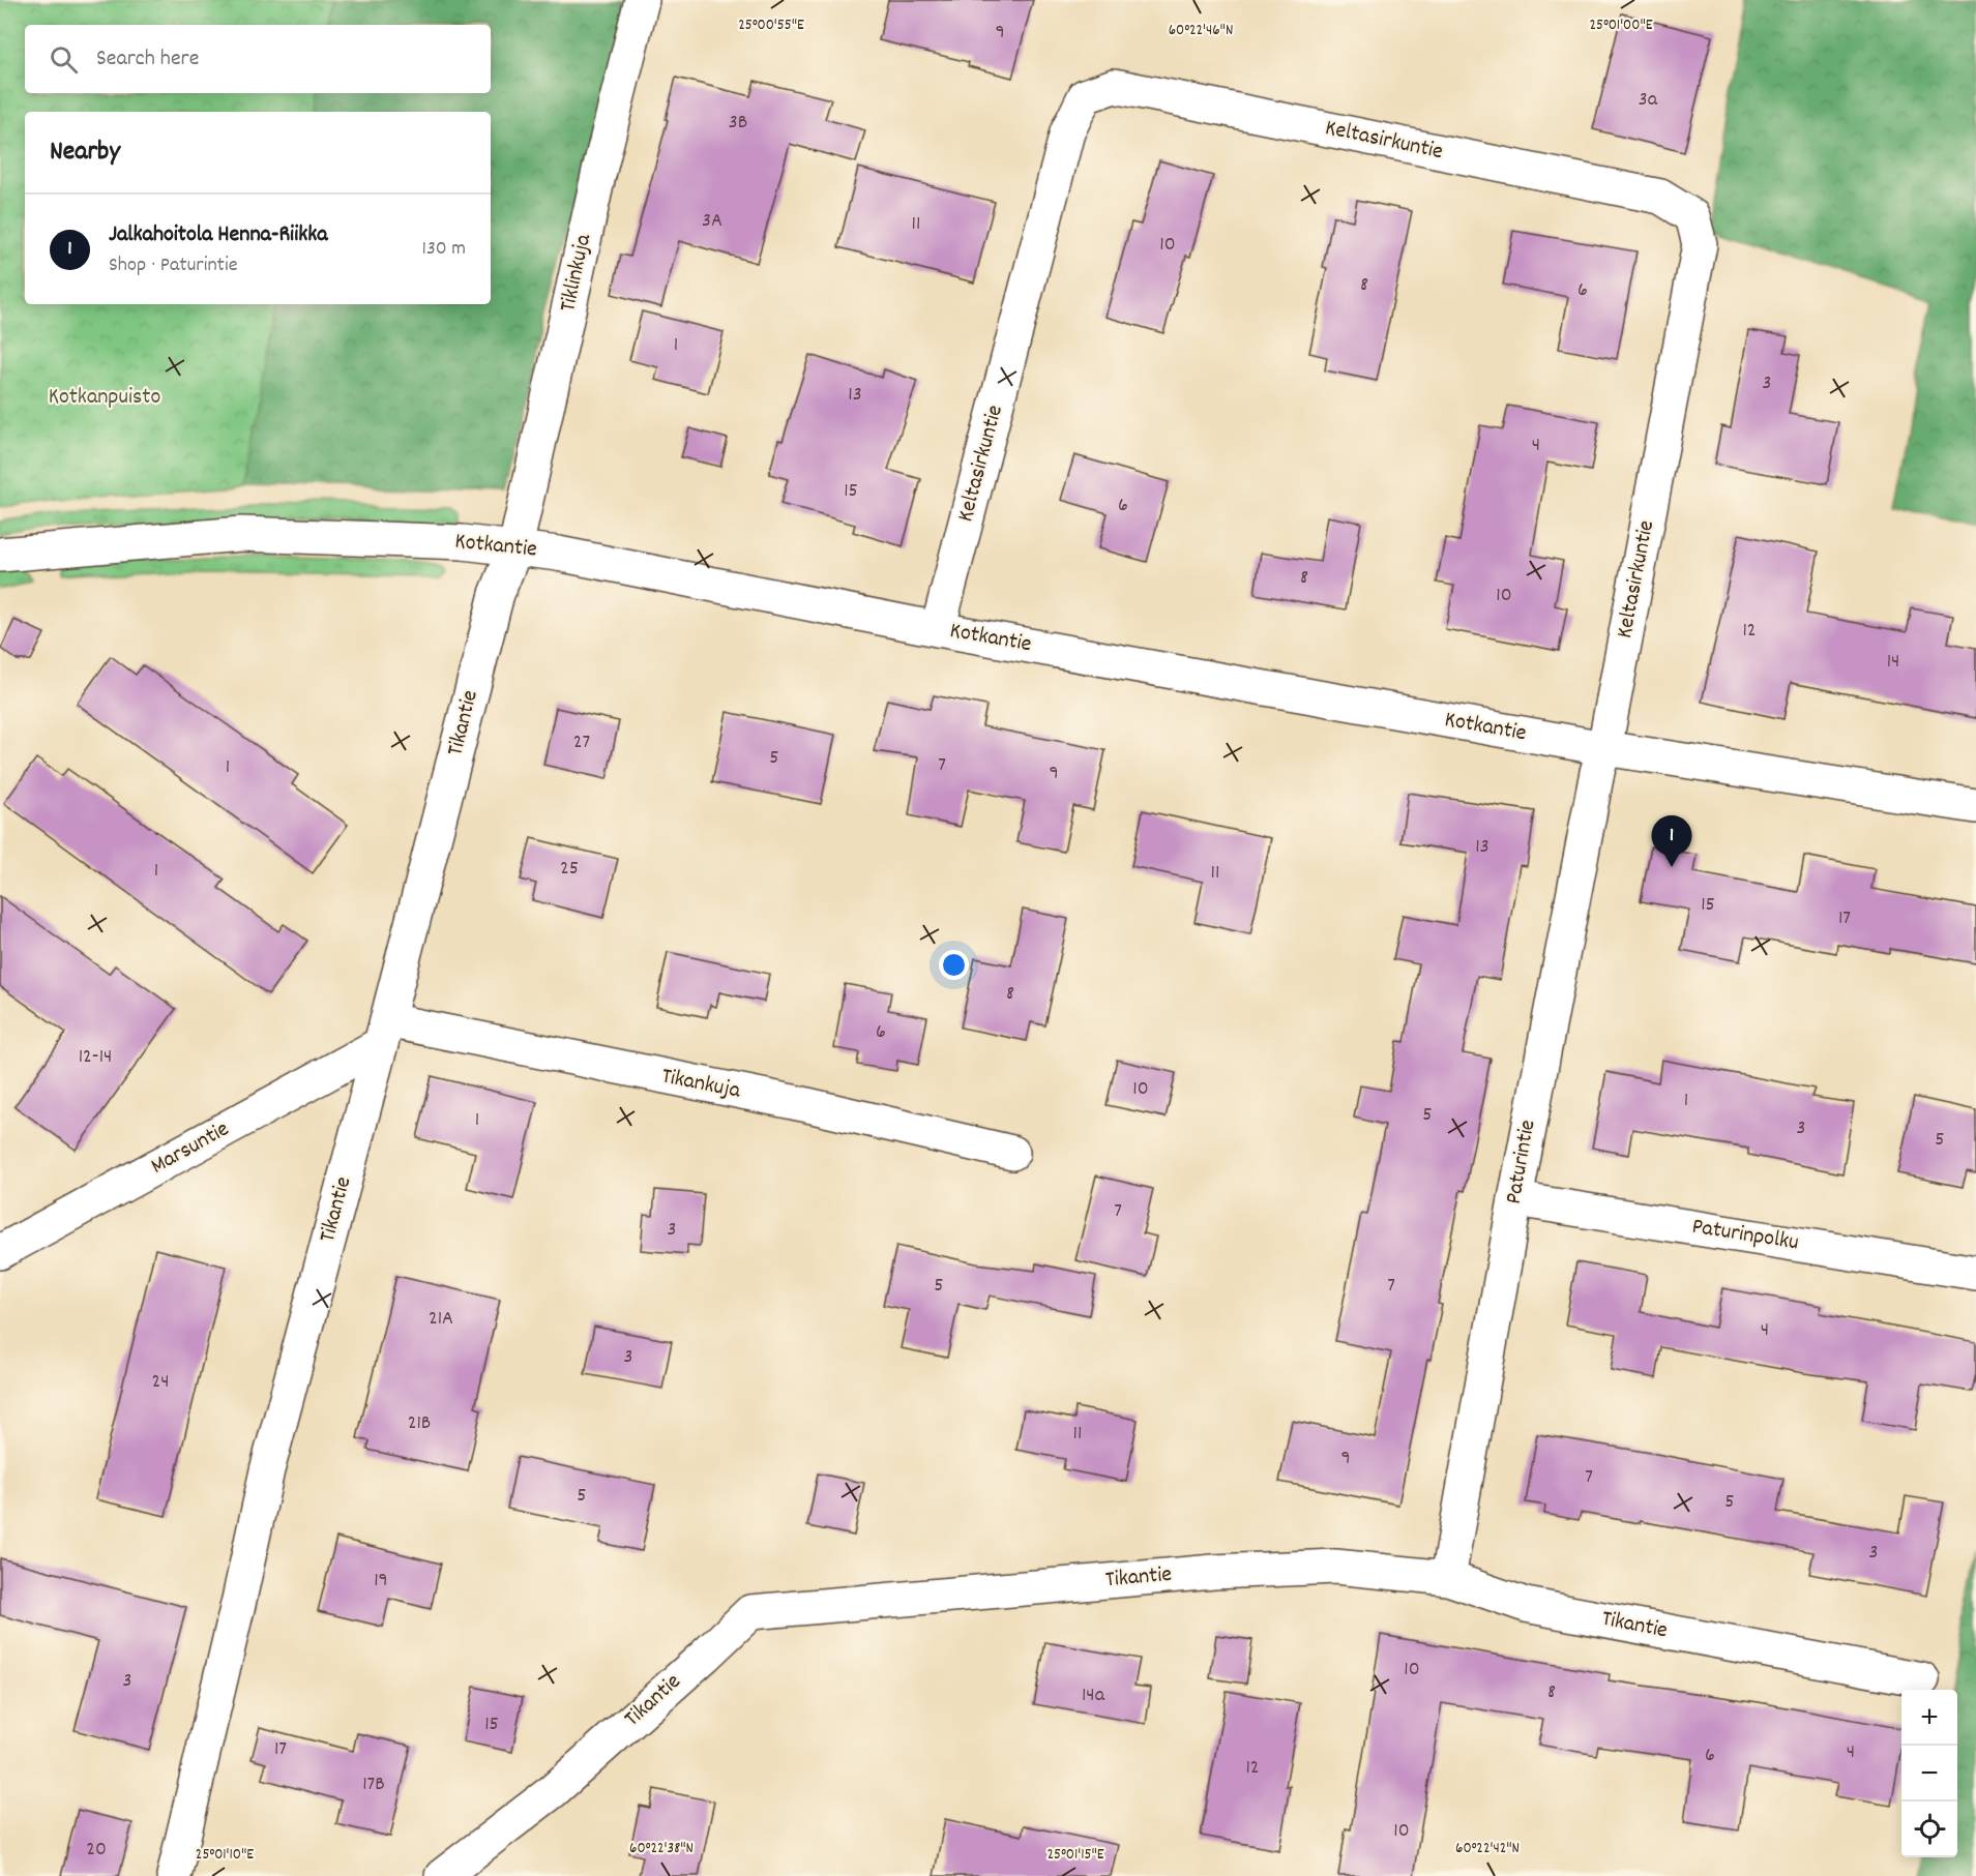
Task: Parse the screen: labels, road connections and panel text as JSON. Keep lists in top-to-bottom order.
{
  "streets": {
    "street": [
      "Keltasirkuntie",
      "Tiklinkuja",
      "Kotkantie",
      "Tikantie",
      "Tikankuja",
      "Marsuntie",
      "Paturintie",
      "Paturinpolku"
    ]
  },
  "crossings": [
    ["Keltasirkuntie", "Kotkantie"],
    ["Keltasirkuntie", "Paturintie"],
    ["Tiklinkuja", "Kotkantie"],
    ["Tiklinkuja", "Tikantie"],
    ["Kotkantie", "Tikantie"],
    ["Kotkantie", "Paturintie"],
    ["Tikantie", "Tikankuja"],
    ["Tikantie", "Marsuntie"],
    ["Tikantie", "Paturintie"],
    ["Tikankuja", "Marsuntie"],
    ["Paturintie", "Paturinpolku"]
  ],
  "parks": ["Kotkanpuisto"],
  "house_numbers": [
    "9",
    "3a",
    "3B",
    "3A",
    "11",
    "10",
    "8",
    "6",
    "1",
    "3",
    "13",
    "4",
    "15",
    "6",
    "8",
    "10",
    "12",
    "14",
    "27",
    "5",
    "7",
    "1",
    "9",
    "13",
    "25",
    "1",
    "11",
    "15",
    "17",
    "8",
    "6",
    "12-14",
    "10",
    "1",
    "5",
    "1",
    "3",
    "5",
    "7",
    "3",
    "5",
    "7",
    "21A",
    "4",
    "3",
    "24",
    "21B",
    "11",
    "9",
    "7",
    "5",
    "5",
    "3",
    "19",
    "10",
    "3",
    "8",
    "14a",
    "15",
    "17",
    "4",
    "6",
    "12",
    "17B",
    "10",
    "20"
  ],
  "page": {
    "search": "Search here",
    "heading": "Nearby",
    "list": [
      {
        "mark": "1",
        "name": "Jalkahoitola Henna-Riikka",
        "note": "Shop · Paturintie",
        "value": "130 m"
      }
    ],
    "pins": "1",
    "map_buttons": ["+", "−"]
  },
  "coordinates": [
    "25°00'55\"E",
    "25°01'00\"E",
    "60°22'46\"N",
    "60°22'38\"N",
    "60°22'42\"N",
    "25°01'10\"E",
    "25°01'15\"E"
  ]
}
